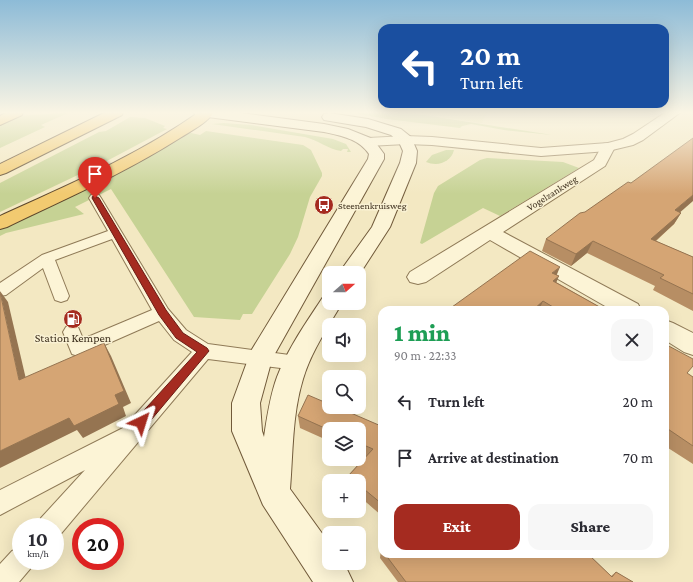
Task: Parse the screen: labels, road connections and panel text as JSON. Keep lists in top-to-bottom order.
{
  "streets": {
    "main road": ["Vogelzankweg"]
  },
  "places": {
    "bus stop": ["Steenenkruisweg"],
    "fuel station": ["Station Kempen"]
  },
  "north": "right",
  "page": {
    "turn": ["20 m", "Turn left"],
    "map_buttons": ["+", "−"],
    "heading": ["1 min", "90 m · 22:33"],
    "list": [
      {
        "name": "Turn left",
        "value": "20 m"
      },
      {
        "name": "Arrive at destination",
        "value": "70 m"
      }
    ],
    "buttons": ["Exit", "Share"],
    "speed": "10 km/h",
    "limit": "20"
  }
}
